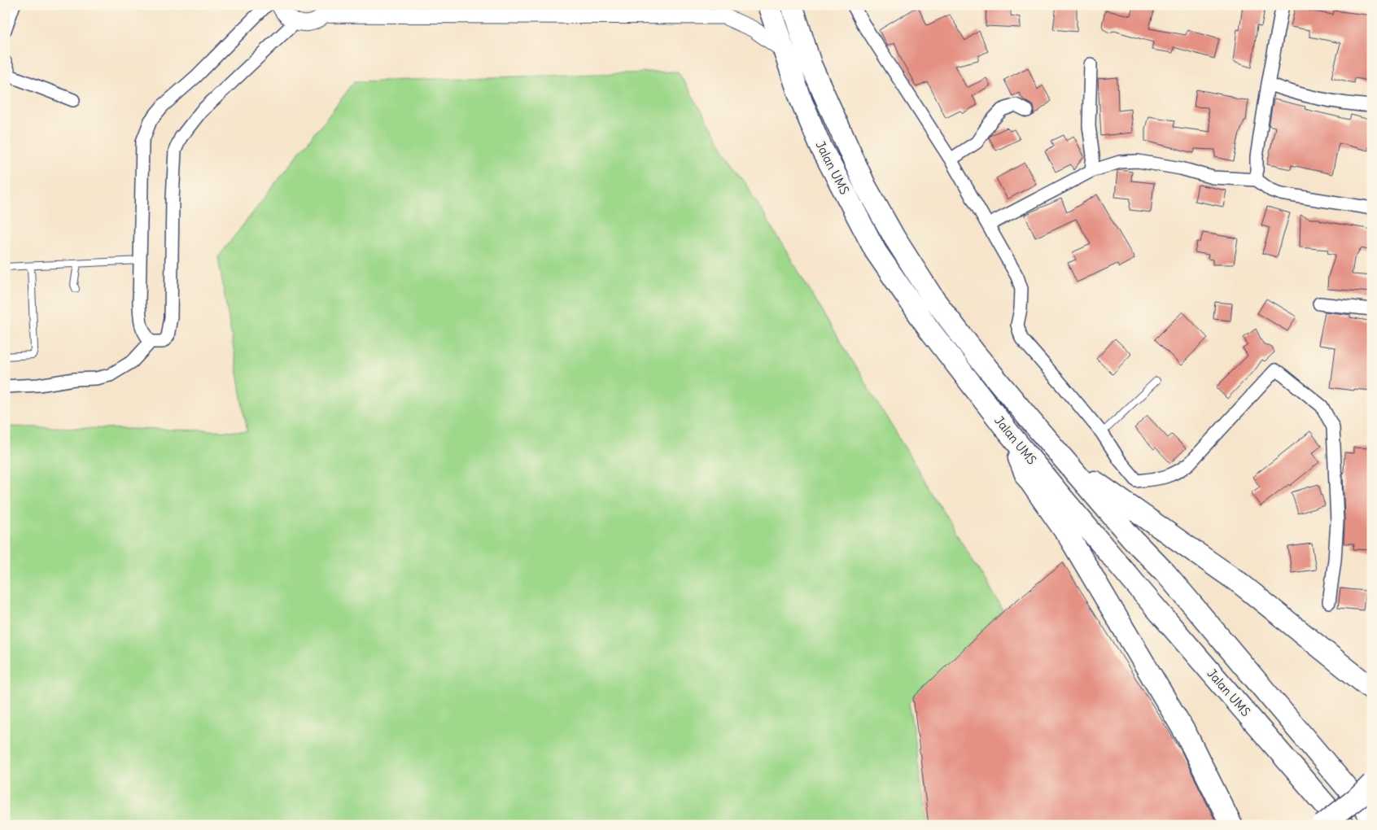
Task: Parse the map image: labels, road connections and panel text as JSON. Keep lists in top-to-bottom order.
{
  "streets": {
    "highway": ["Jalan UMS"]
  }
}
